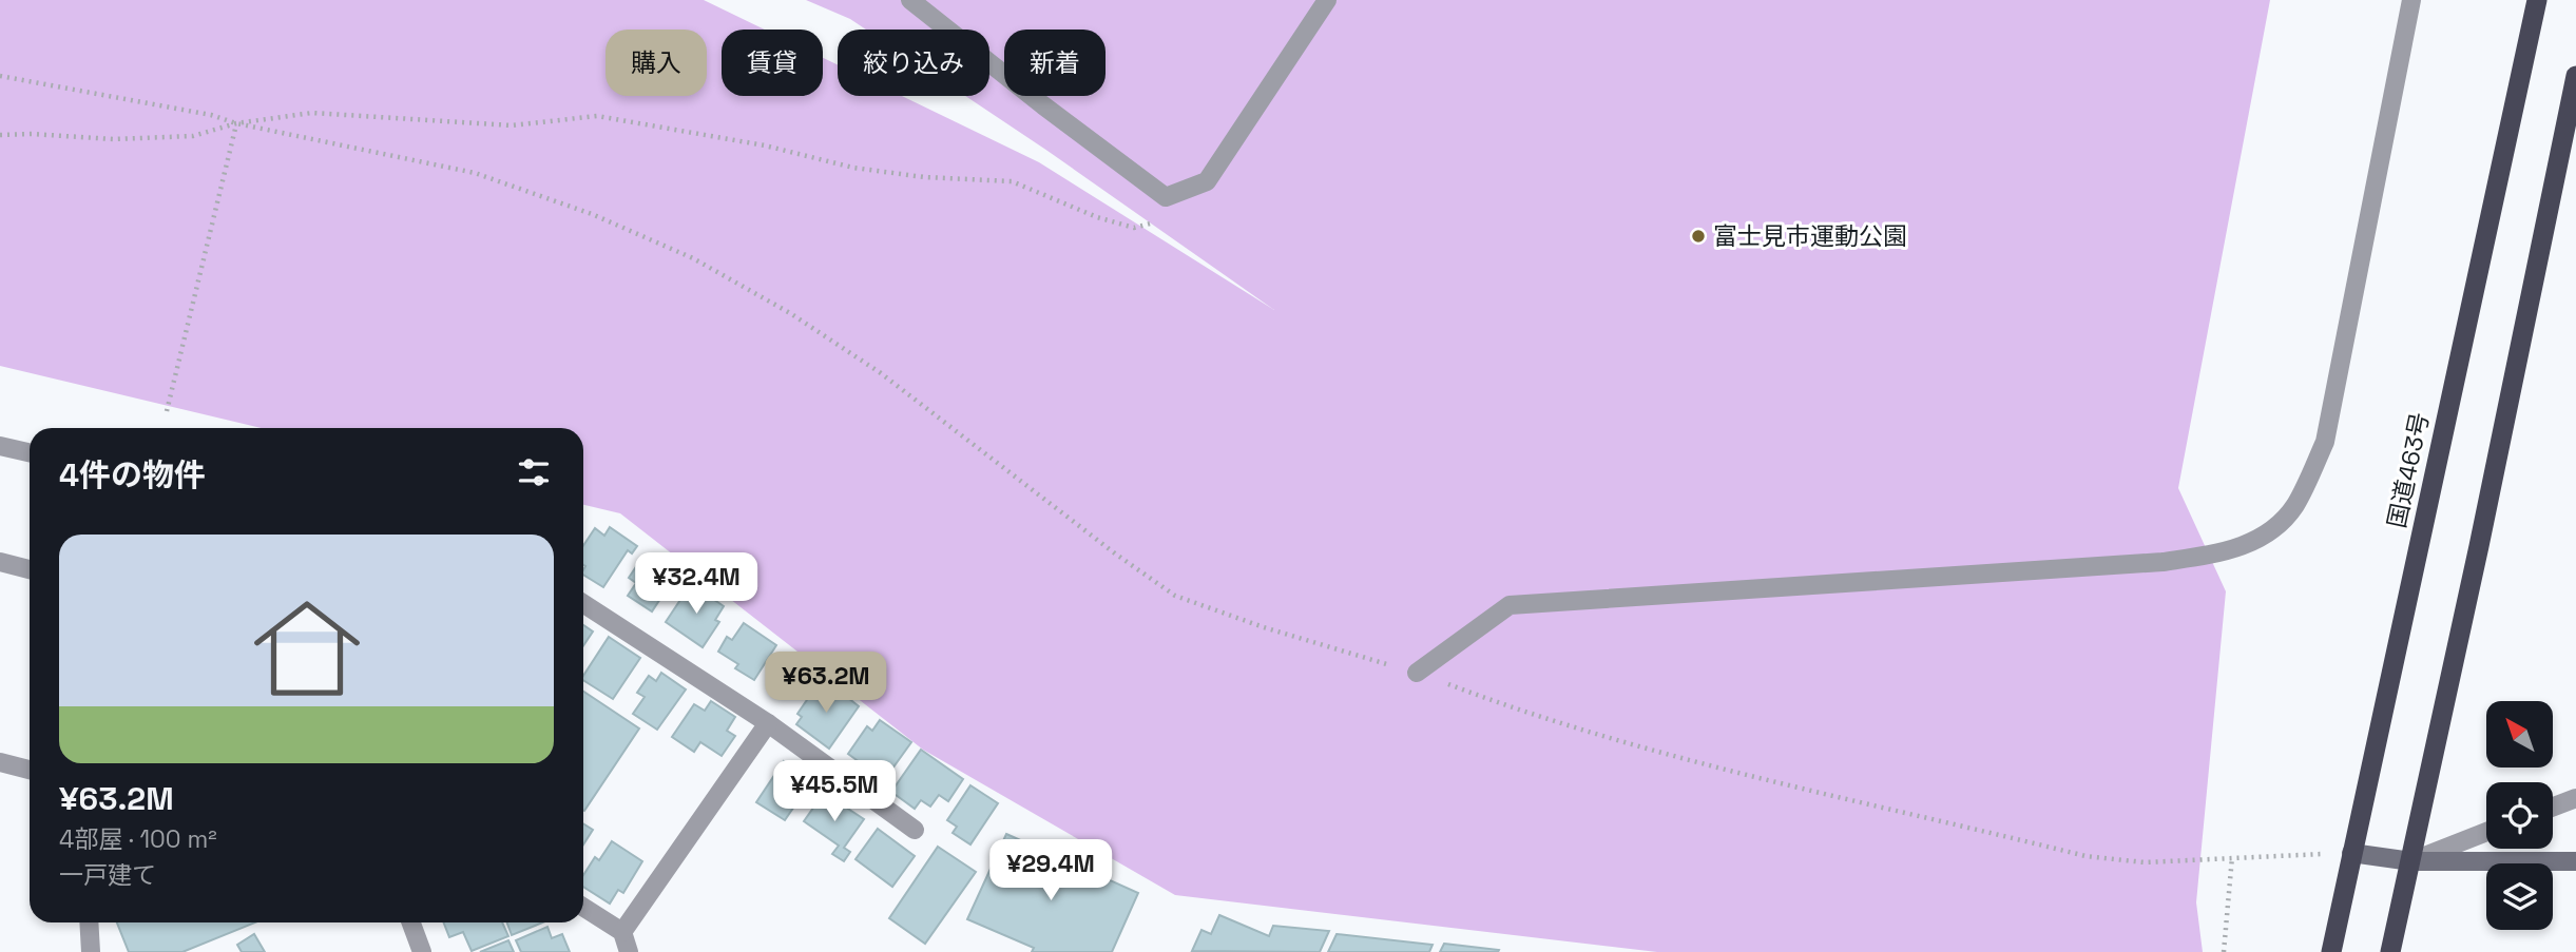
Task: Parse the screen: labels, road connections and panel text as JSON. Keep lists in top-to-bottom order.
{
  "streets": {
    "highway": ["国道463号"]
  },
  "places": ["富士見市運動公園"],
  "north": "top left",
  "page": {
    "chip": [
      "購入",
      "賃貸",
      "絞り込み",
      "新着"
    ],
    "heading": "4件の物件",
    "list": [
      {
        "name": "¥63.2M",
        "note": "4部屋 · 100 m² · 一戸建て"
      }
    ],
    "price": [
      "¥32.4M",
      "¥63.2M",
      "¥45.5M",
      "¥29.4M"
    ]
  }
}
